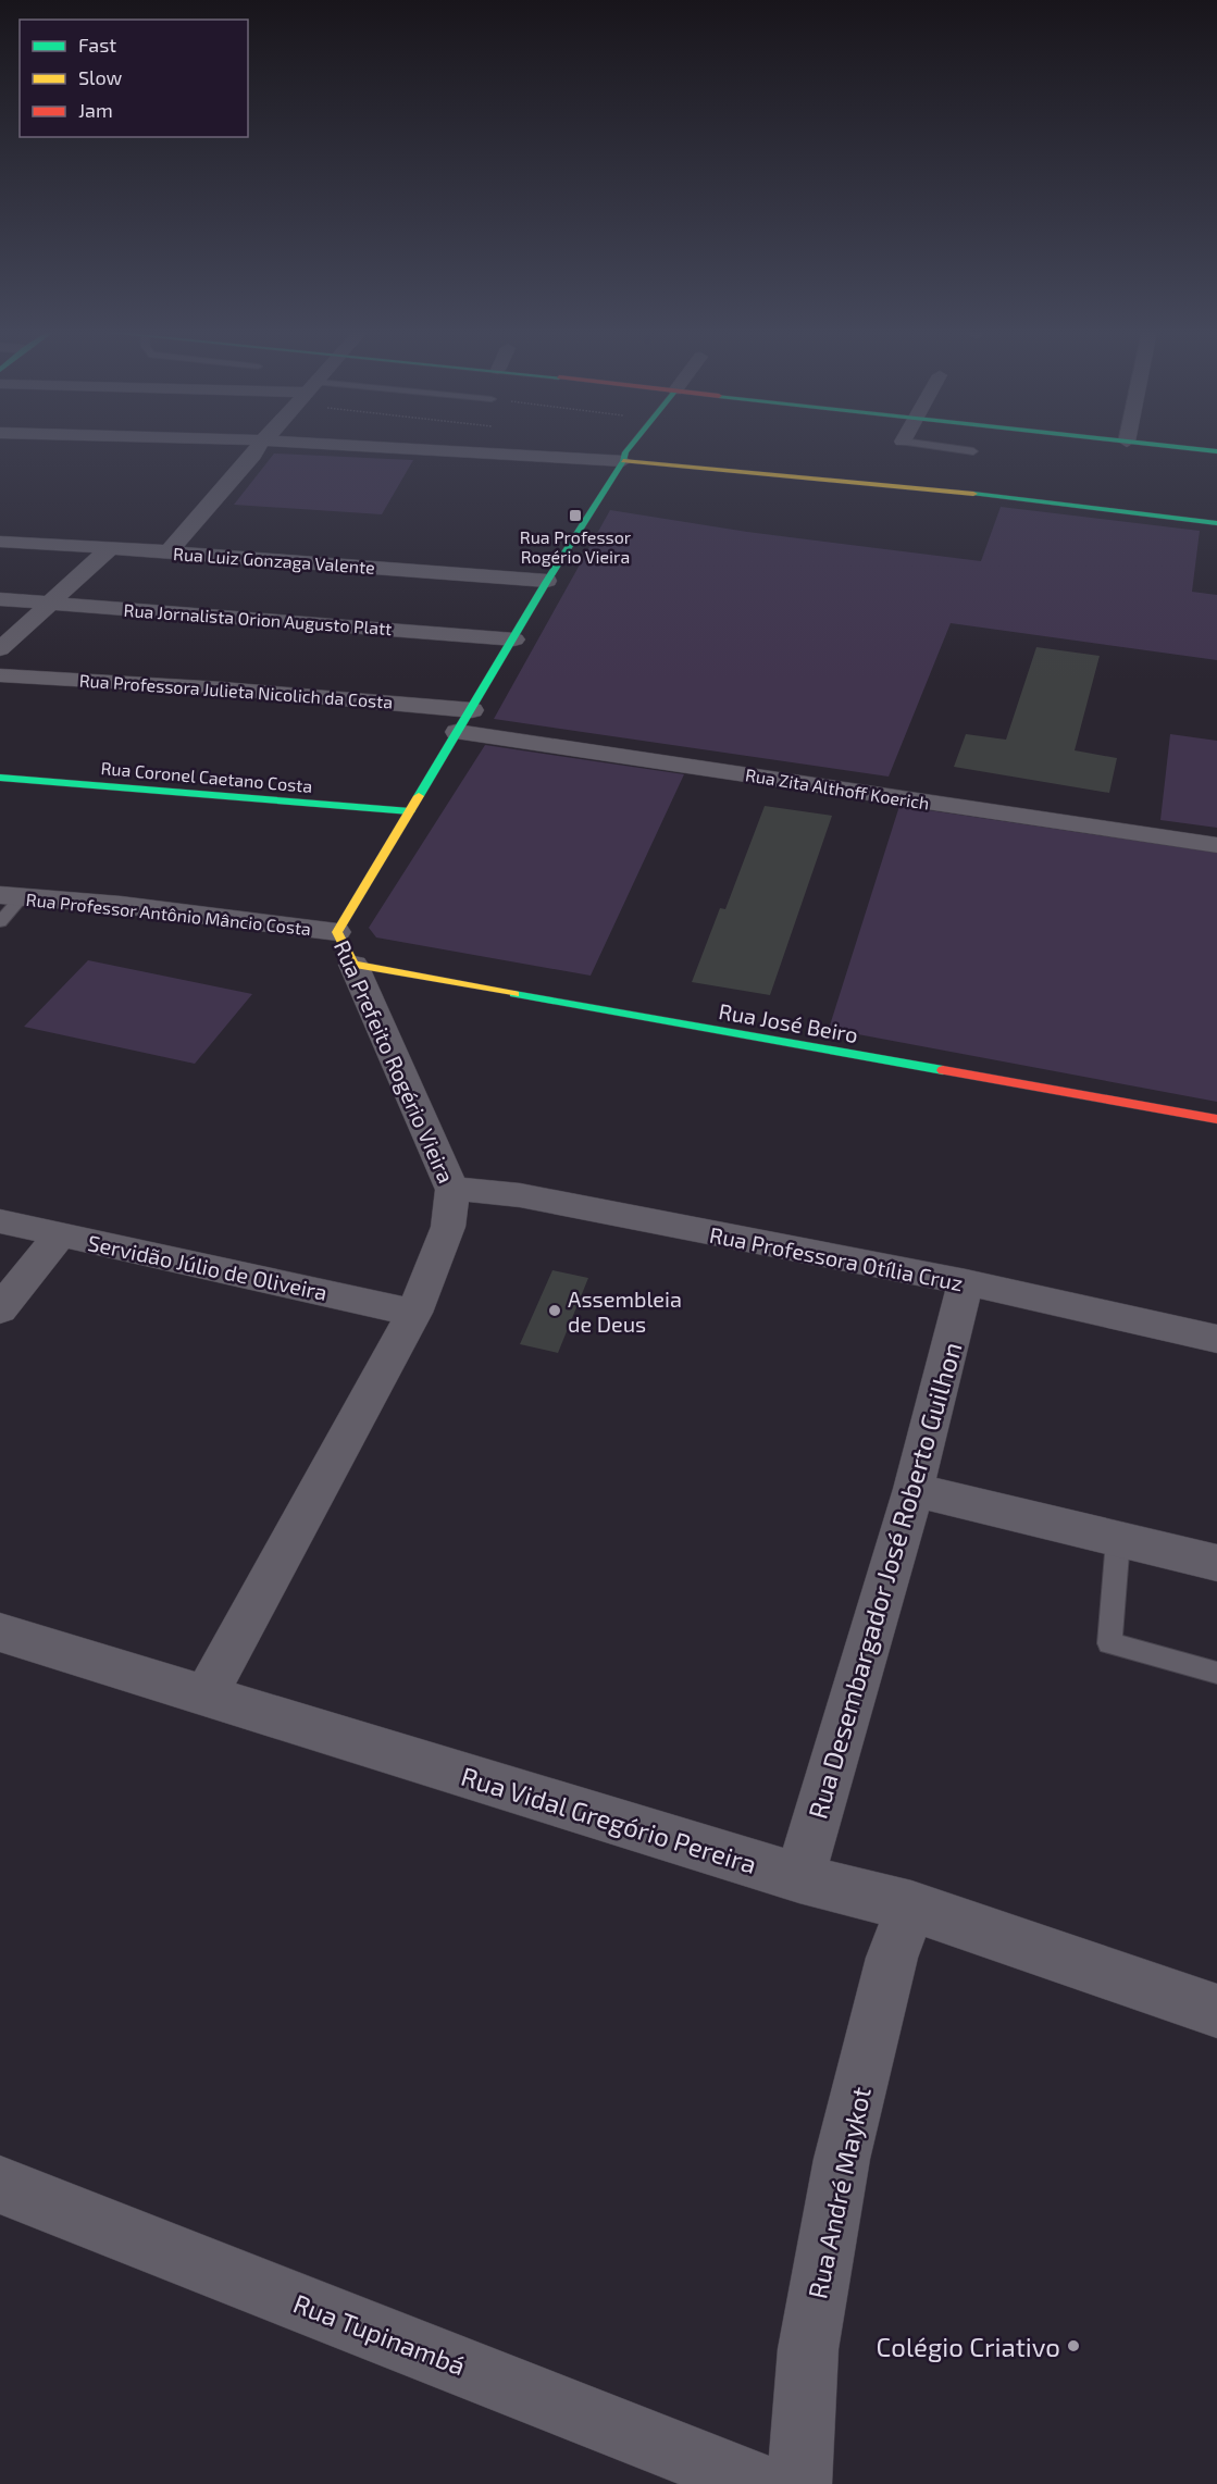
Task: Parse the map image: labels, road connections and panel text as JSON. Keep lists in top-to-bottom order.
{
  "streets": {
    "street": [
      "Rua Luiz Gonzaga Valente",
      "Rua Jornalista Orion Augusto Platt",
      "Rua Professora Julieta Nicolich da Costa",
      "Rua Coronel Caetano Costa",
      "Rua Zita Althoff Koerich",
      "Rua Professor Antônio Mâncio Costa",
      "Rua José Beiro",
      "Rua Prefeito Rogério Vieira",
      "Rua Professora Otília Cruz",
      "Servidão Júlio de Oliveira",
      "Rua Desembargador José Roberto Guilhon",
      "Rua Vidal Gregório Pereira",
      "Rua André Maykot",
      "Rua Tupinambá"
    ]
  },
  "crossings": [
    ["Rua Luiz Gonzaga Valente", "Rua Prefeito Rogério Vieira"],
    ["Rua Jornalista Orion Augusto Platt", "Rua Prefeito Rogério Vieira"],
    ["Rua Professora Julieta Nicolich da Costa", "Rua Prefeito Rogério Vieira"],
    ["Rua Coronel Caetano Costa", "Rua Prefeito Rogério Vieira"],
    ["Rua Zita Althoff Koerich", "Rua Prefeito Rogério Vieira"],
    ["Rua Professor Antônio Mâncio Costa", "Rua Prefeito Rogério Vieira"],
    ["Rua José Beiro", "Rua Prefeito Rogério Vieira"],
    ["Rua Prefeito Rogério Vieira", "Rua Professora Otília Cruz"],
    ["Rua Prefeito Rogério Vieira", "Servidão Júlio de Oliveira"],
    ["Rua Prefeito Rogério Vieira", "Rua Vidal Gregório Pereira"],
    ["Rua Professora Otília Cruz", "Rua Desembargador José Roberto Guilhon"],
    ["Rua Desembargador José Roberto Guilhon", "Rua Vidal Gregório Pereira"],
    ["Rua Vidal Gregório Pereira", "Rua André Maykot"]
  ],
  "places": {
    "transit": ["Rua Professor Rogério Vieira"],
    "other": ["Assembleia de Deus", "Colégio Criativo"]
  },
  "legend": ["Fast", "Slow", "Jam"]
}
